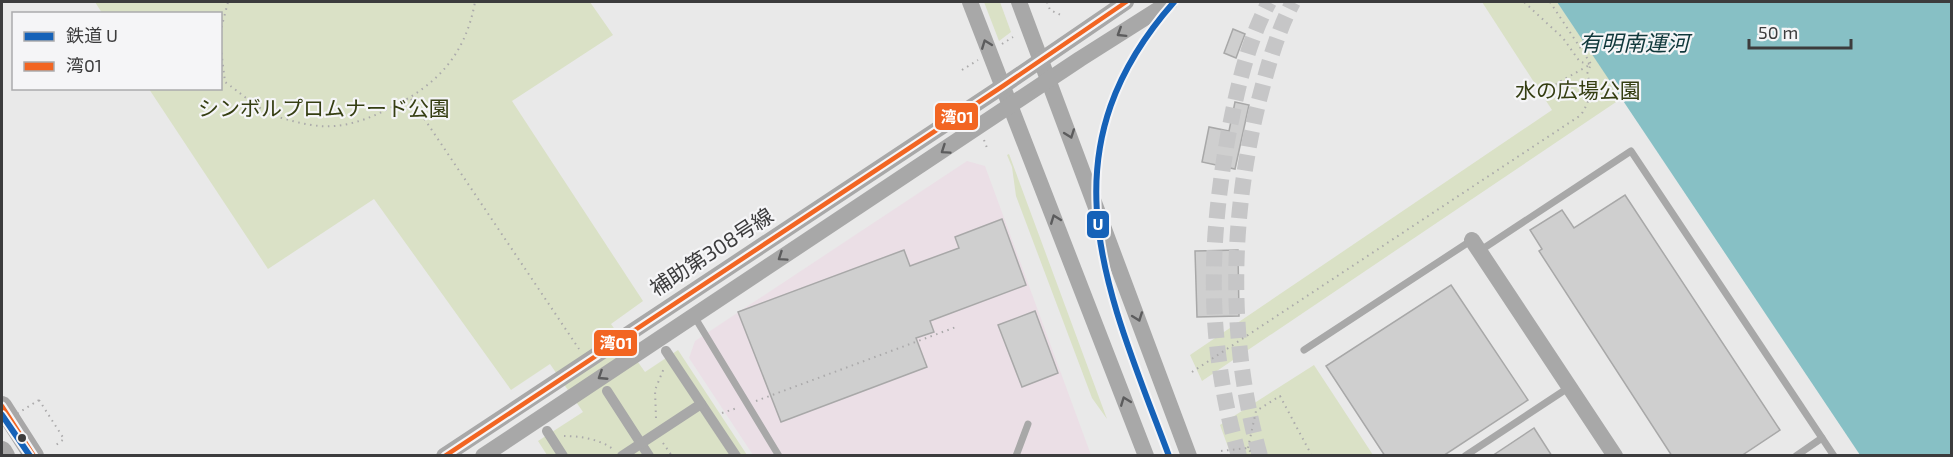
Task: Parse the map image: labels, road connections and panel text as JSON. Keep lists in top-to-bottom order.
{
  "streets": {
    "street": ["補助第308号線"]
  },
  "water": ["有明南運河"],
  "parks": ["水の広場公園", "シンボルプロムナード公園"],
  "lines": ["rail line U", "transit line 湾01"],
  "legend": ["鉄道 U", "湾01"],
  "scale_bar": "50 m"
}
